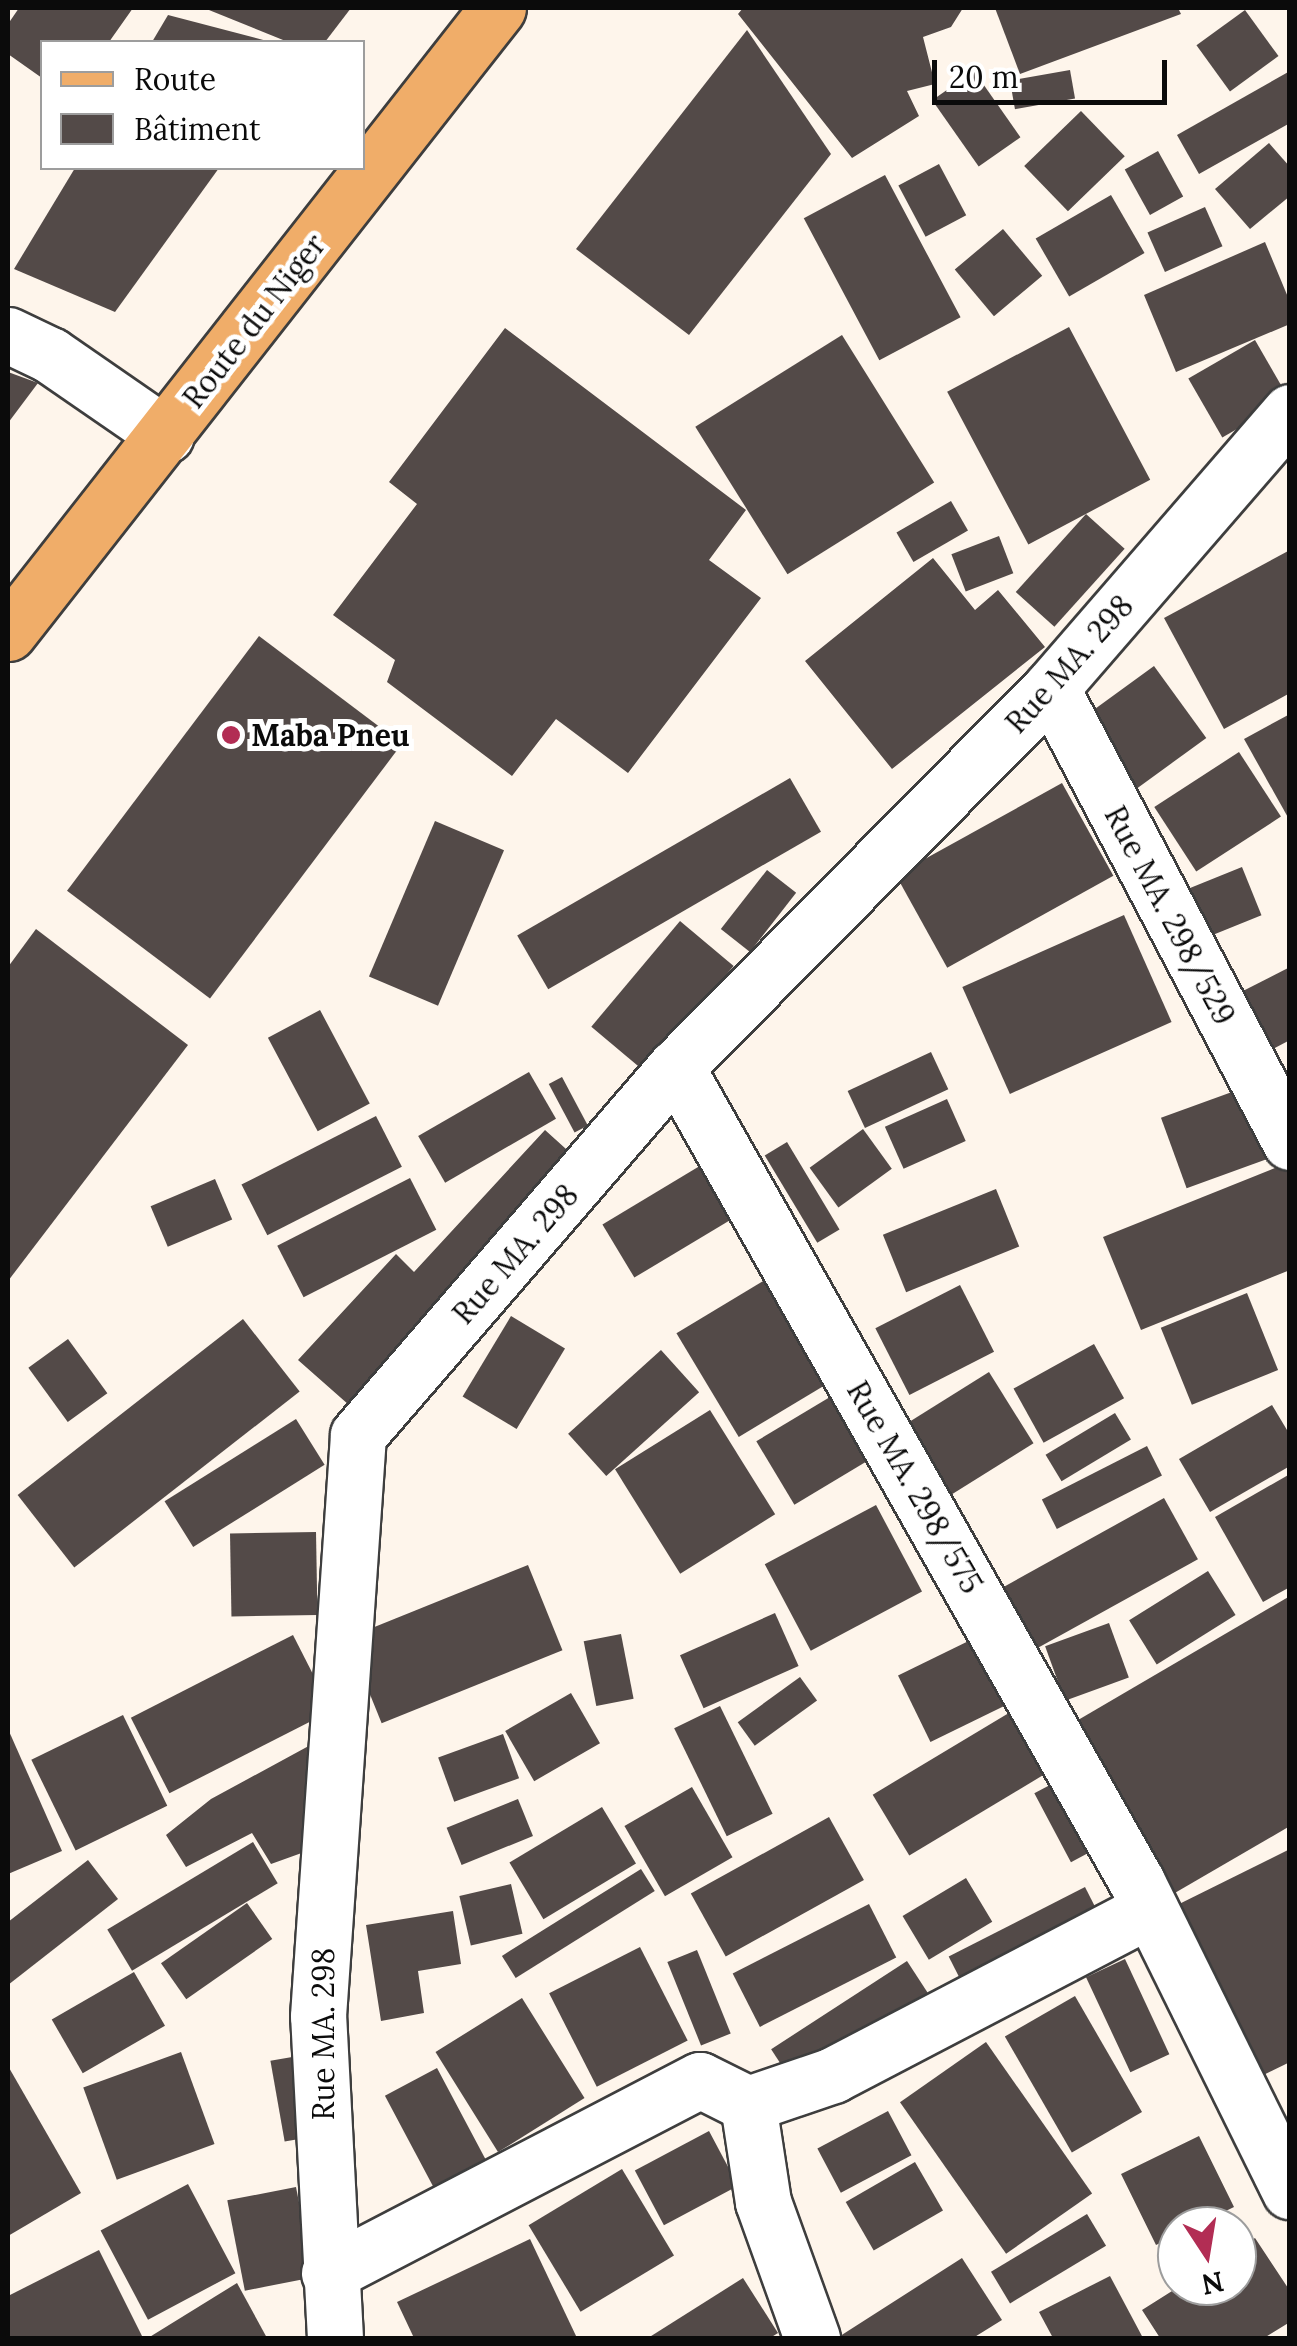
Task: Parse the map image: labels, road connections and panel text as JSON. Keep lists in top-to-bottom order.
{
  "streets": {
    "main road": ["Route du Niger"],
    "street": ["Rue MA. 298", "Rue MA. 298/529", "Rue MA. 298/575"]
  },
  "crossings": [
    ["Rue MA. 298", "Rue MA. 298/529"],
    ["Rue MA. 298", "Rue MA. 298/575"]
  ],
  "places": ["Maba Pneu"],
  "legend": ["Route", "Bâtiment"],
  "scale_bar": "20 m",
  "north": "bottom"
}
